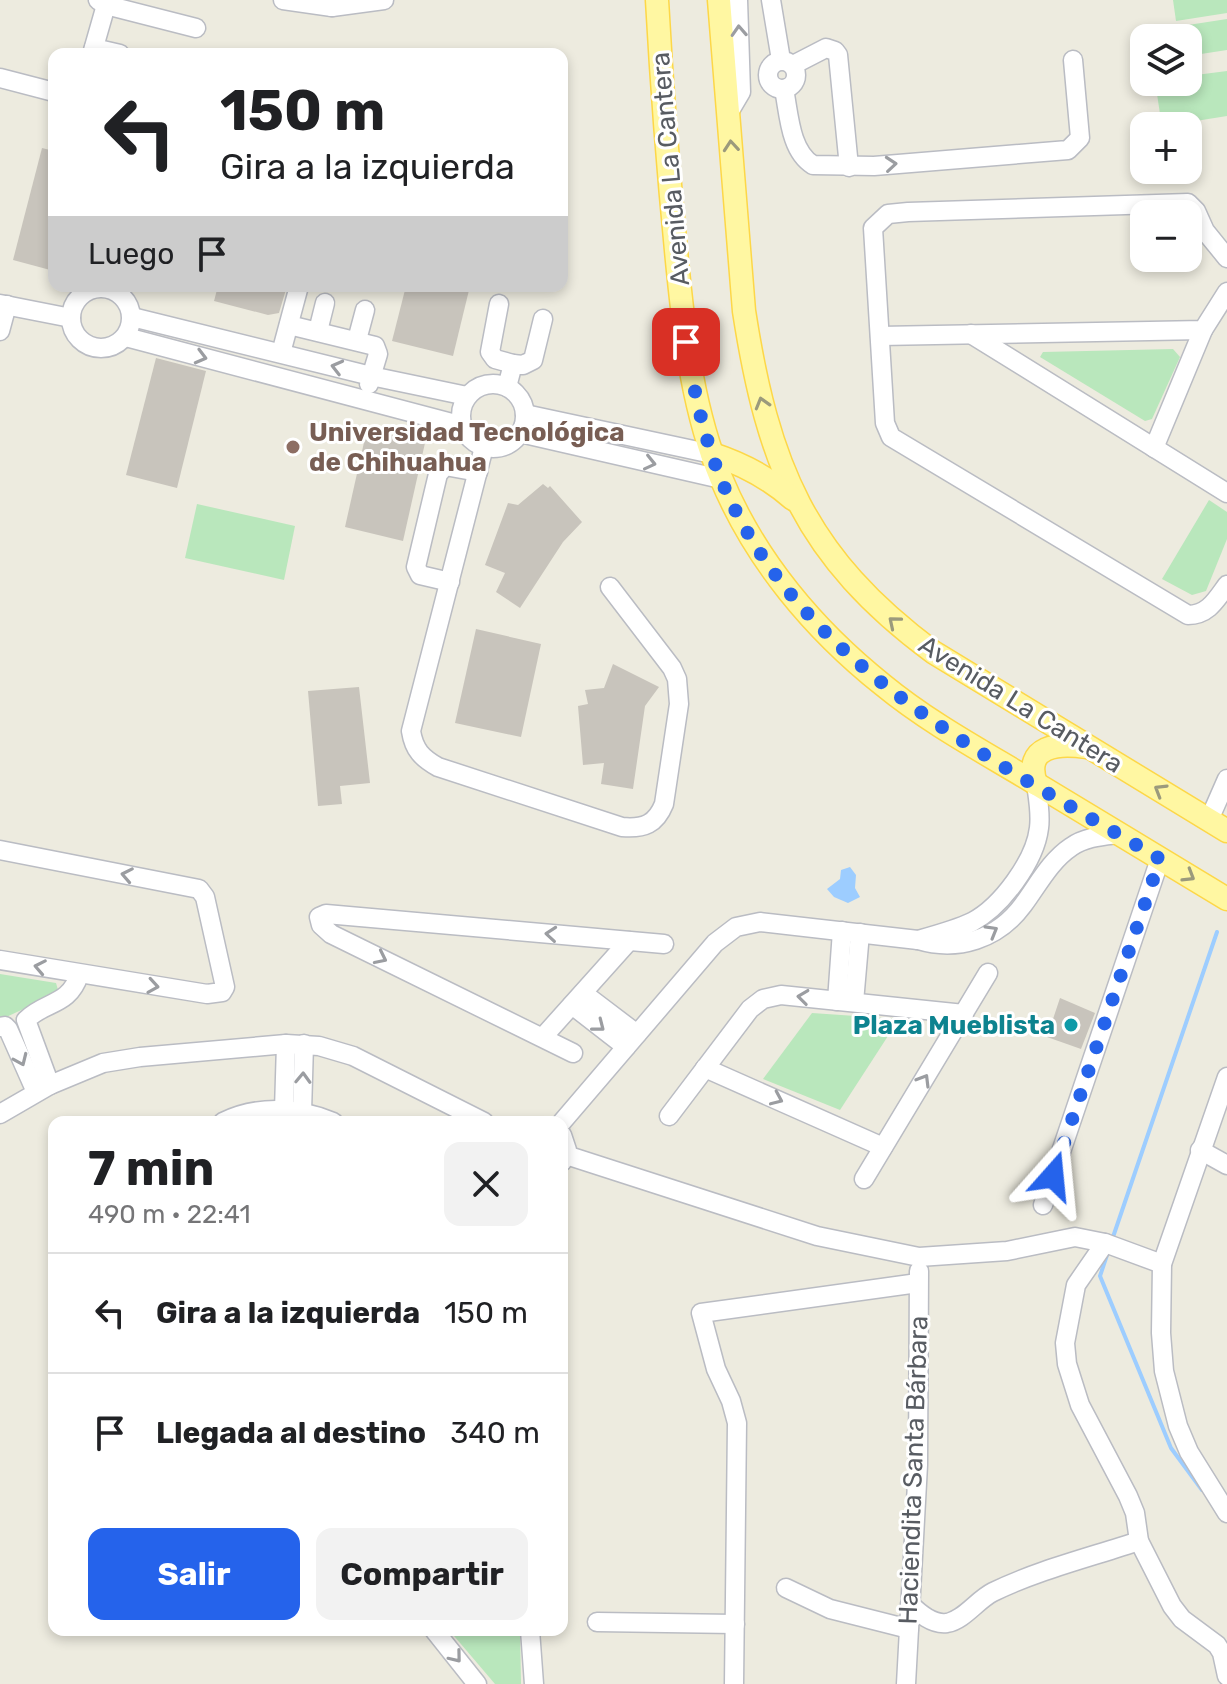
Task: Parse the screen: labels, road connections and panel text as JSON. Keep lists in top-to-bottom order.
{
  "streets": {
    "main road": ["Avenida La Cantera"],
    "street": ["Haciendita Santa Bárbara"]
  },
  "places": ["Universidad Tecnológica de Chihuahua", "Plaza Mueblista"],
  "page": {
    "map_buttons": ["+", "−"],
    "turn": ["150 m", "Gira a la izquierda"],
    "then": "Luego",
    "heading": ["7 min", "490 m · 22:41"],
    "list": [
      {
        "name": "Gira a la izquierda",
        "value": "150 m"
      },
      {
        "name": "Llegada al destino",
        "value": "340 m"
      }
    ],
    "buttons": ["Salir", "Compartir"]
  }
}
